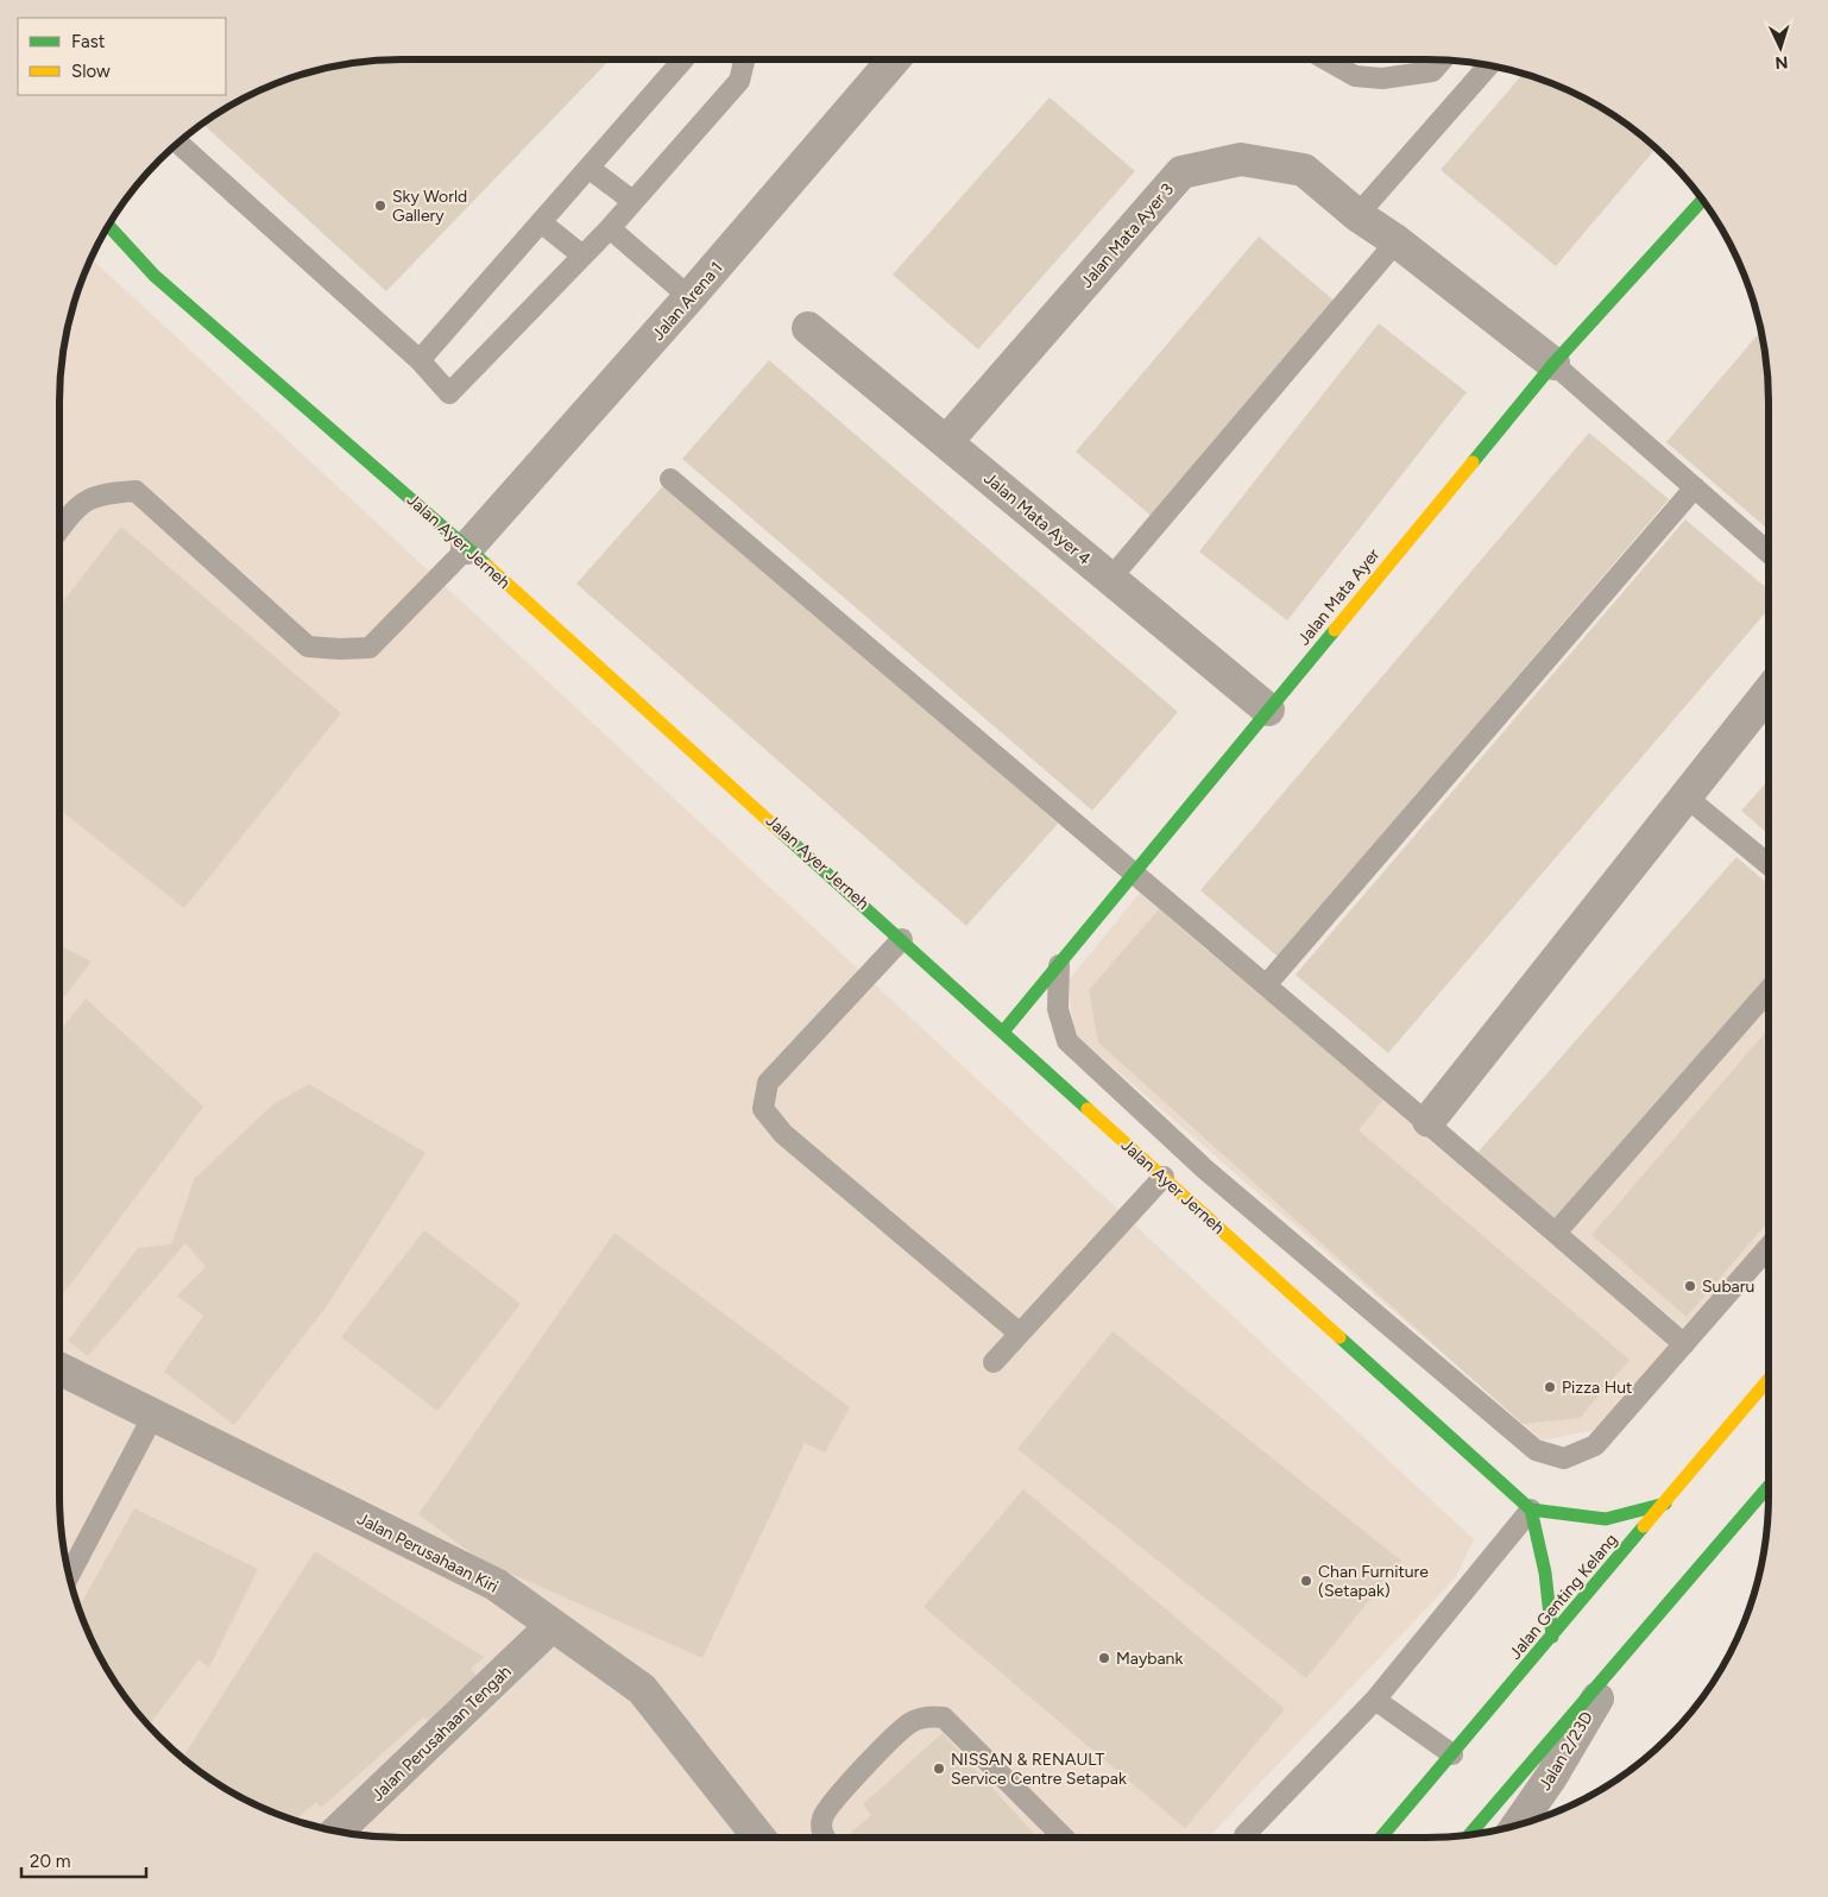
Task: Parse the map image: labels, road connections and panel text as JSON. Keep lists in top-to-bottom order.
{
  "streets": {
    "main road": ["Jalan Ayer Jerneh", "Jalan Mata Ayer", "Jalan Genting Kelang"],
    "street": [
      "Jalan Mata Ayer 3",
      "Jalan Arena 1",
      "Jalan Mata Ayer 4",
      "Jalan Perusahaan Kiri",
      "Jalan Perusahaan Tengah",
      "Jalan 2/23D"
    ]
  },
  "crossings": [
    ["Jalan Mata Ayer 3", "Jalan Mata Ayer 4"],
    ["Jalan Mata Ayer 3", "Jalan Mata Ayer"],
    ["Jalan Arena 1", "Jalan Ayer Jerneh"],
    ["Jalan Mata Ayer 4", "Jalan Mata Ayer"],
    ["Jalan Ayer Jerneh", "Jalan Mata Ayer"],
    ["Jalan Perusahaan Kiri", "Jalan Perusahaan Tengah"]
  ],
  "places": [
    "Sky World Gallery",
    "Subaru",
    "Pizza Hut",
    "Chan Furniture (Setapak)",
    "Maybank",
    "NISSAN & RENAULT Service Centre Setapak"
  ],
  "legend": ["Fast", "Slow"],
  "scale_bar": "20 m",
  "north": "bottom"
}
